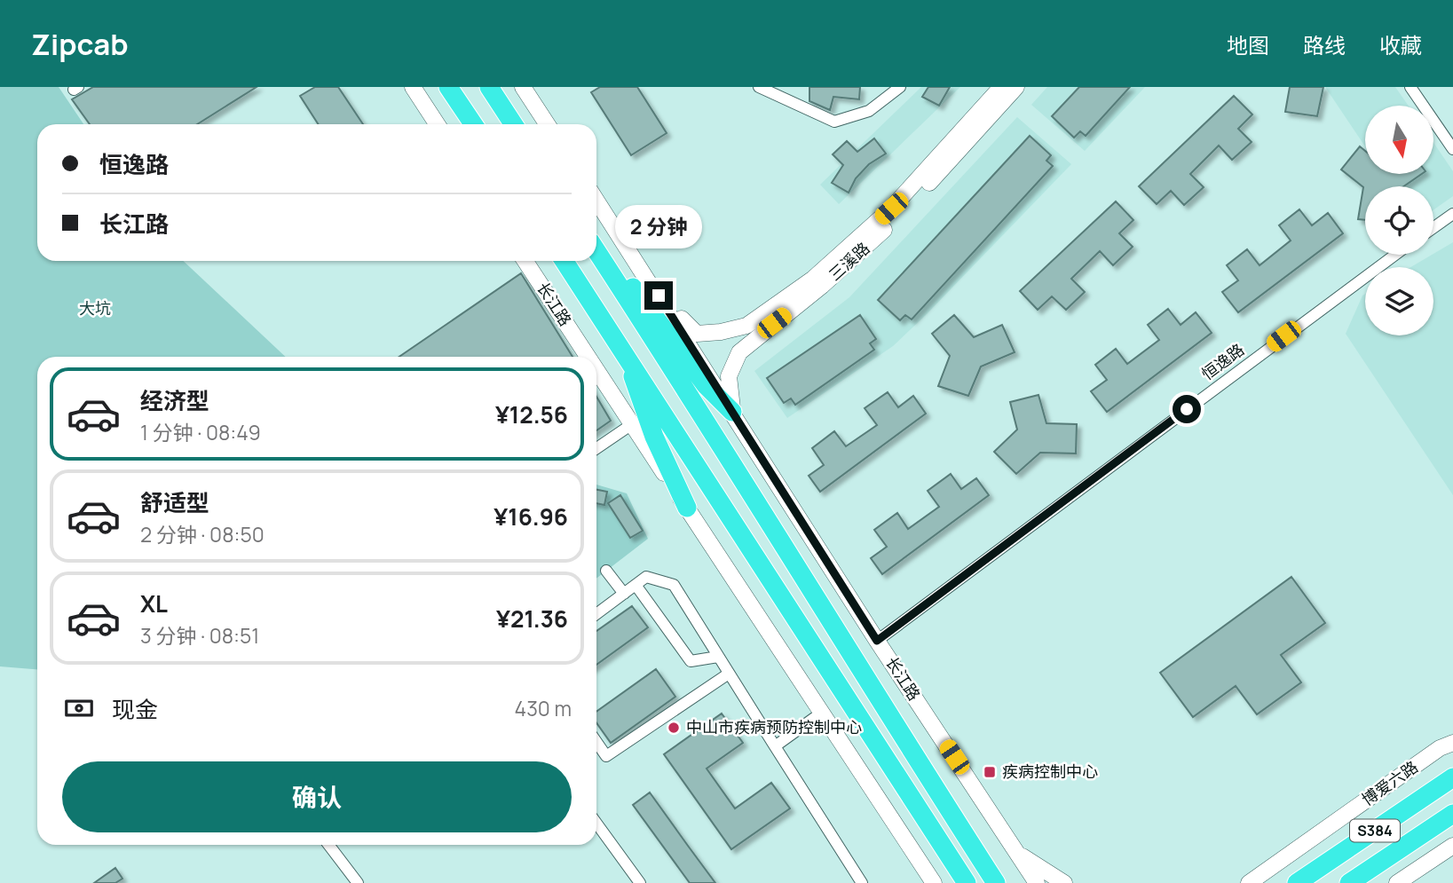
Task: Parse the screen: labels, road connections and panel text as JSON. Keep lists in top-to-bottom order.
{
  "streets": {
    "highway": ["长江路", "博爱六路", "S384"],
    "main road": ["三溪路"],
    "street": ["恒逸路"]
  },
  "crossings": [
    ["三溪路", "长江路"],
    ["长江路", "恒逸路"]
  ],
  "parks": ["大坑"],
  "places": {
    "other": ["中山市疾病预防控制中心"],
    "transit": ["疾病控制中心"]
  },
  "north": "bottom",
  "page": {
    "header": "Zipcab",
    "nav": ["地图", "路线", "收藏"],
    "banner": ["恒逸路", "长江路"],
    "bubble": "2 分钟",
    "list": [
      {
        "name": "经济型",
        "note": "1 分钟 · 08:49",
        "value": "¥12.56"
      },
      {
        "name": "舒适型",
        "note": "2 分钟 · 08:50",
        "value": "¥16.96"
      },
      {
        "name": "XL",
        "note": "3 分钟 · 08:51",
        "value": "¥21.36"
      }
    ],
    "pay": ["现金", "430 m"],
    "buttons": "确认"
  }
}
